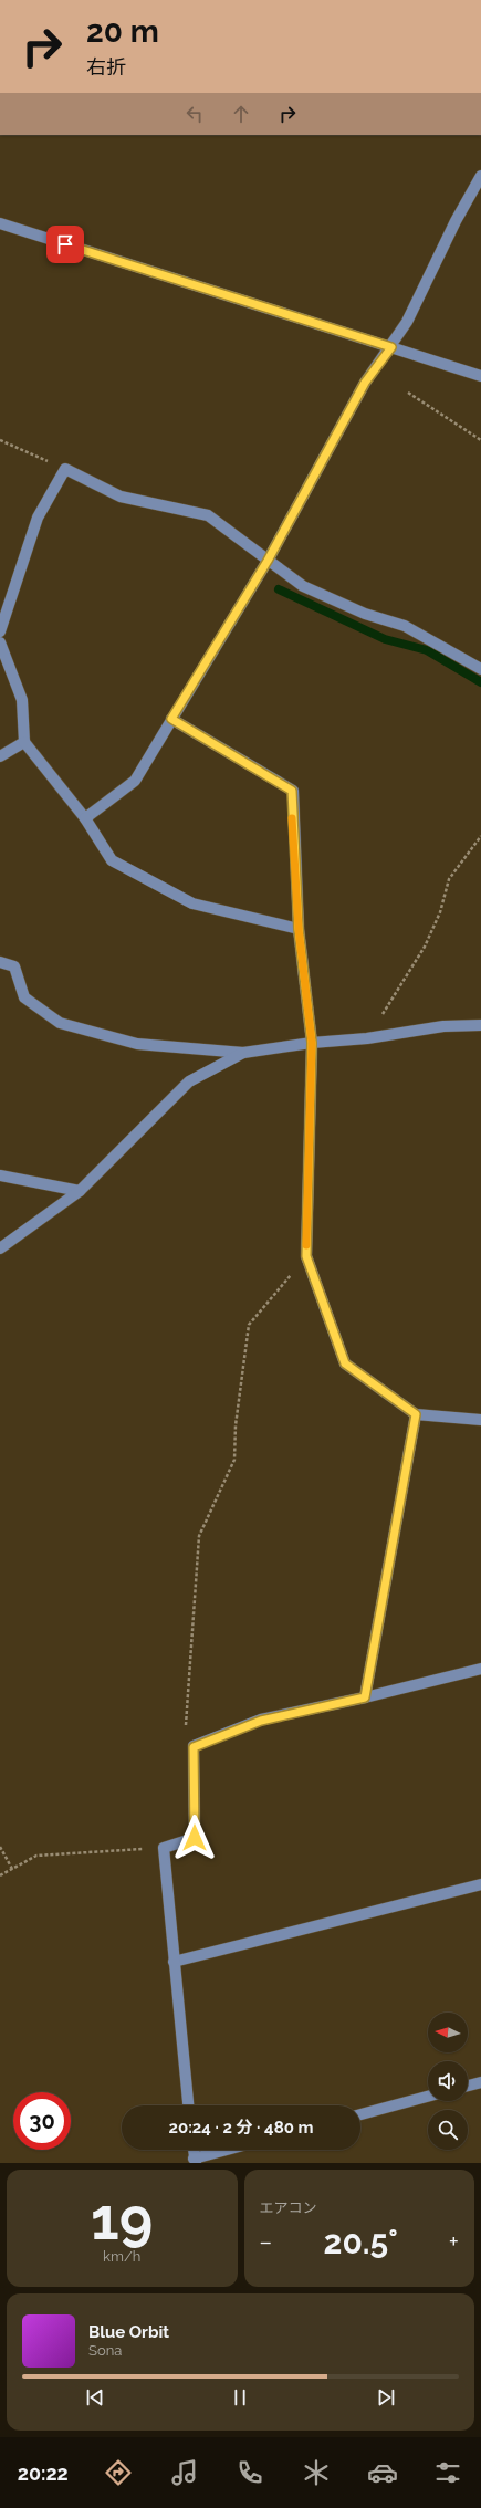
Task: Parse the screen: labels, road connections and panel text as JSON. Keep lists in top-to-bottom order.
{
  "north": "left",
  "page": {
    "turn": ["20 m", "右折"],
    "limit": "30",
    "trip": "20:24 · 2 分 · 480 m",
    "tile": [
      ["19", "km/h"],
      "エアコン"
    ],
    "heat": ["−", "20.5°", "+"],
    "song": ["Blue Orbit", "Sona"],
    "tabs": "20:22"
  }
}
